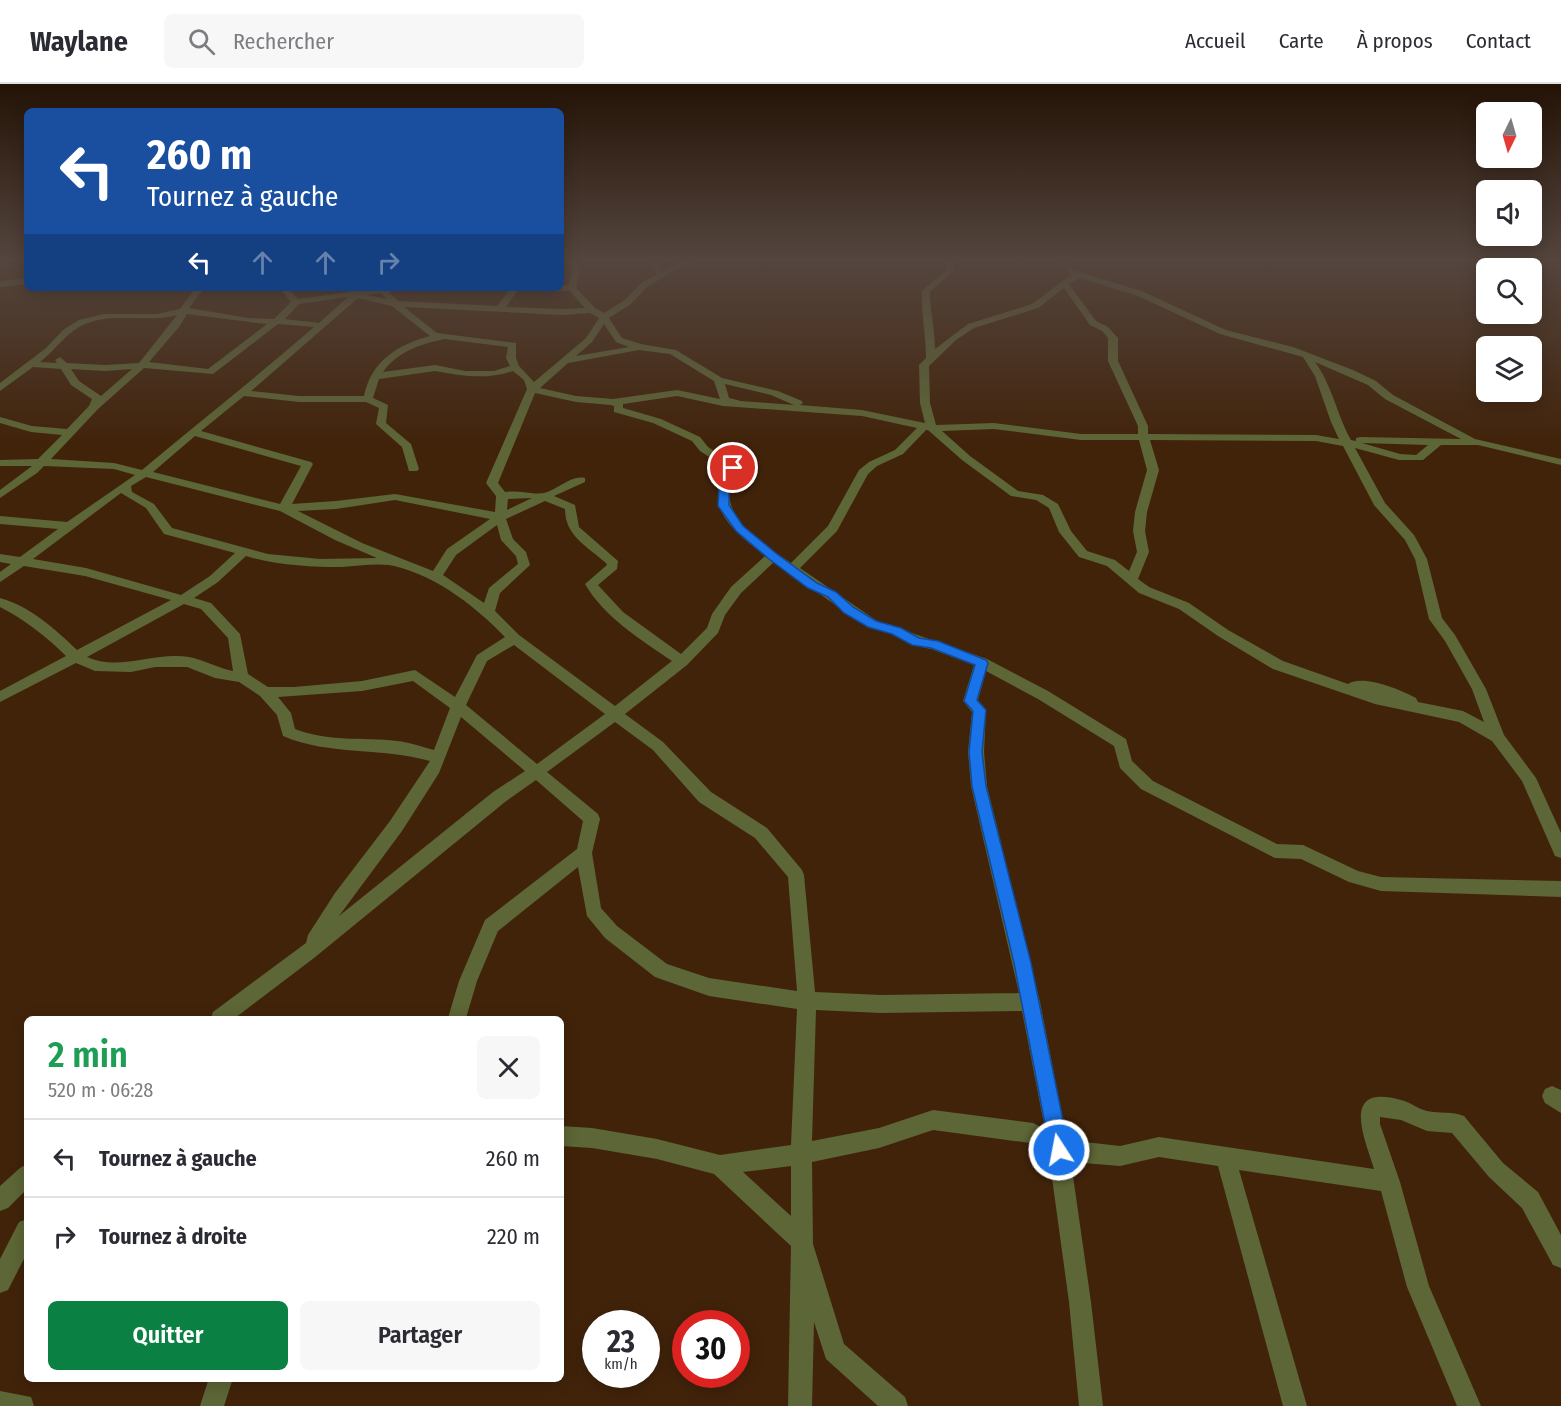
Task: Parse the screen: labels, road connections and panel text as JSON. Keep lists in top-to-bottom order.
{
  "north": "bottom",
  "page": {
    "header": "Waylane",
    "search": "Rechercher",
    "nav": [
      "Accueil",
      "Carte",
      "À propos",
      "Contact"
    ],
    "turn": ["260 m", "Tournez à gauche"],
    "heading": ["2 min", "520 m · 06:28"],
    "list": [
      {
        "name": "Tournez à gauche",
        "value": "260 m"
      },
      {
        "name": "Tournez à droite",
        "value": "220 m"
      }
    ],
    "buttons": ["Quitter", "Partager"],
    "speed": "23 km/h",
    "limit": "30"
  }
}
